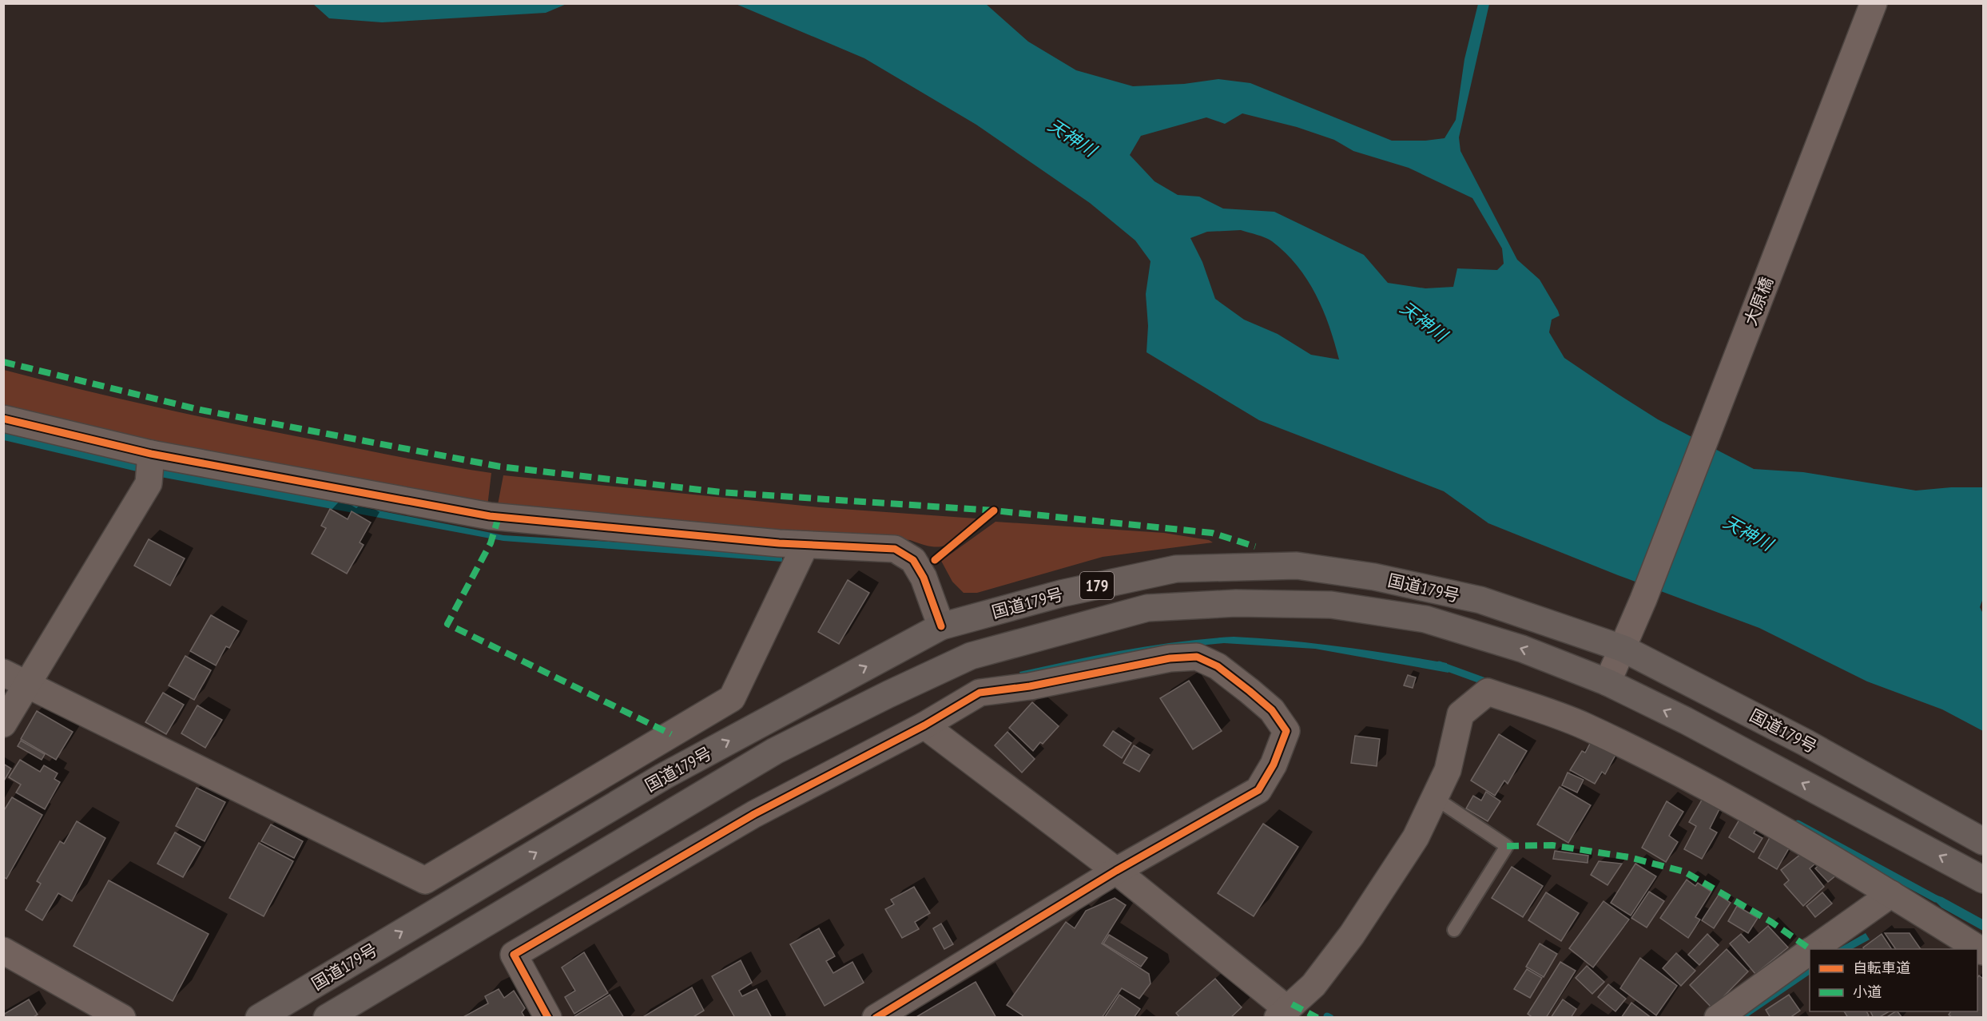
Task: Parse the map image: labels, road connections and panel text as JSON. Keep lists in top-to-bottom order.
{
  "streets": {
    "highway": ["179", "国道179号"],
    "street": ["大原橋"]
  },
  "crossings": [
    ["大原橋", "国道179号"]
  ],
  "water": ["天神川"],
  "legend": ["自転車道", "小道"]
}
